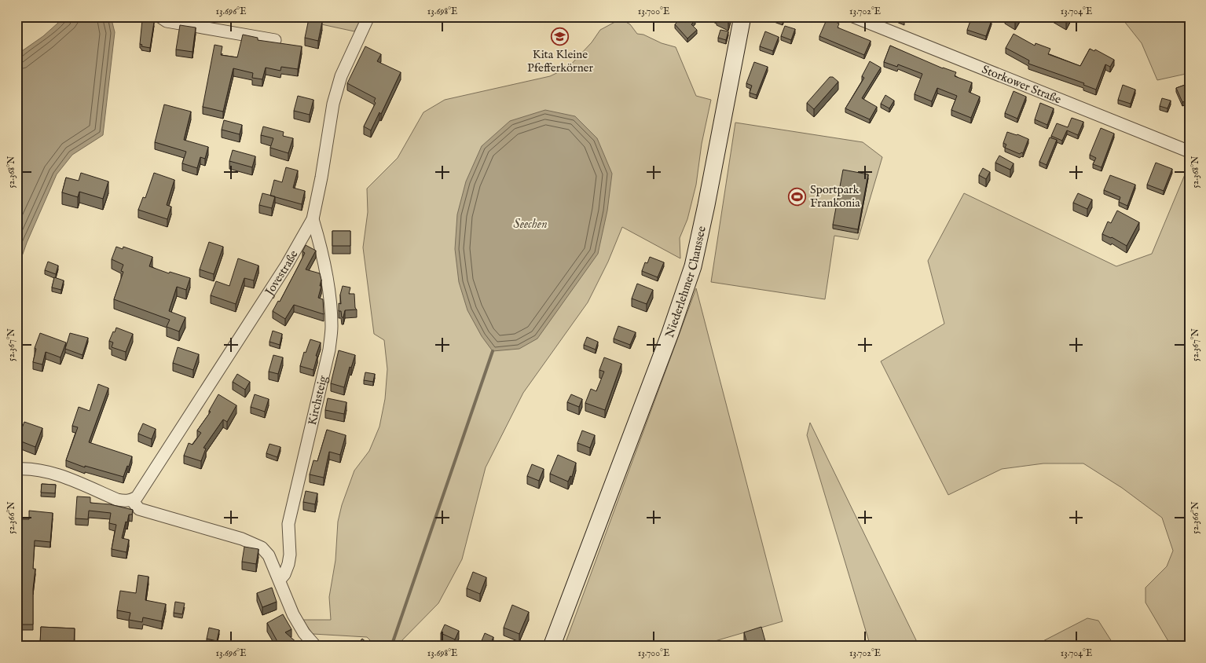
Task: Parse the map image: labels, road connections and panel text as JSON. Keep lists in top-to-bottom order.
{
  "streets": {
    "main road": ["Niederlehmer Chaussee"],
    "street": ["Storkower Straße", "Jovestraße", "Kirchsteig"]
  },
  "crossings": [
    ["Jovestraße", "Kirchsteig"]
  ],
  "water": ["Seechen"],
  "places": {
    "school or university": ["Kita Kleine Pfefferkörner"],
    "sports": ["Sportpark Frankonia"]
  },
  "coordinates": [
    "13.696°E",
    "13.698°E",
    "13.700°E",
    "13.702°E",
    "13.704°E",
    "52.368°N",
    "52.367°N",
    "52.366°N"
  ]
}
